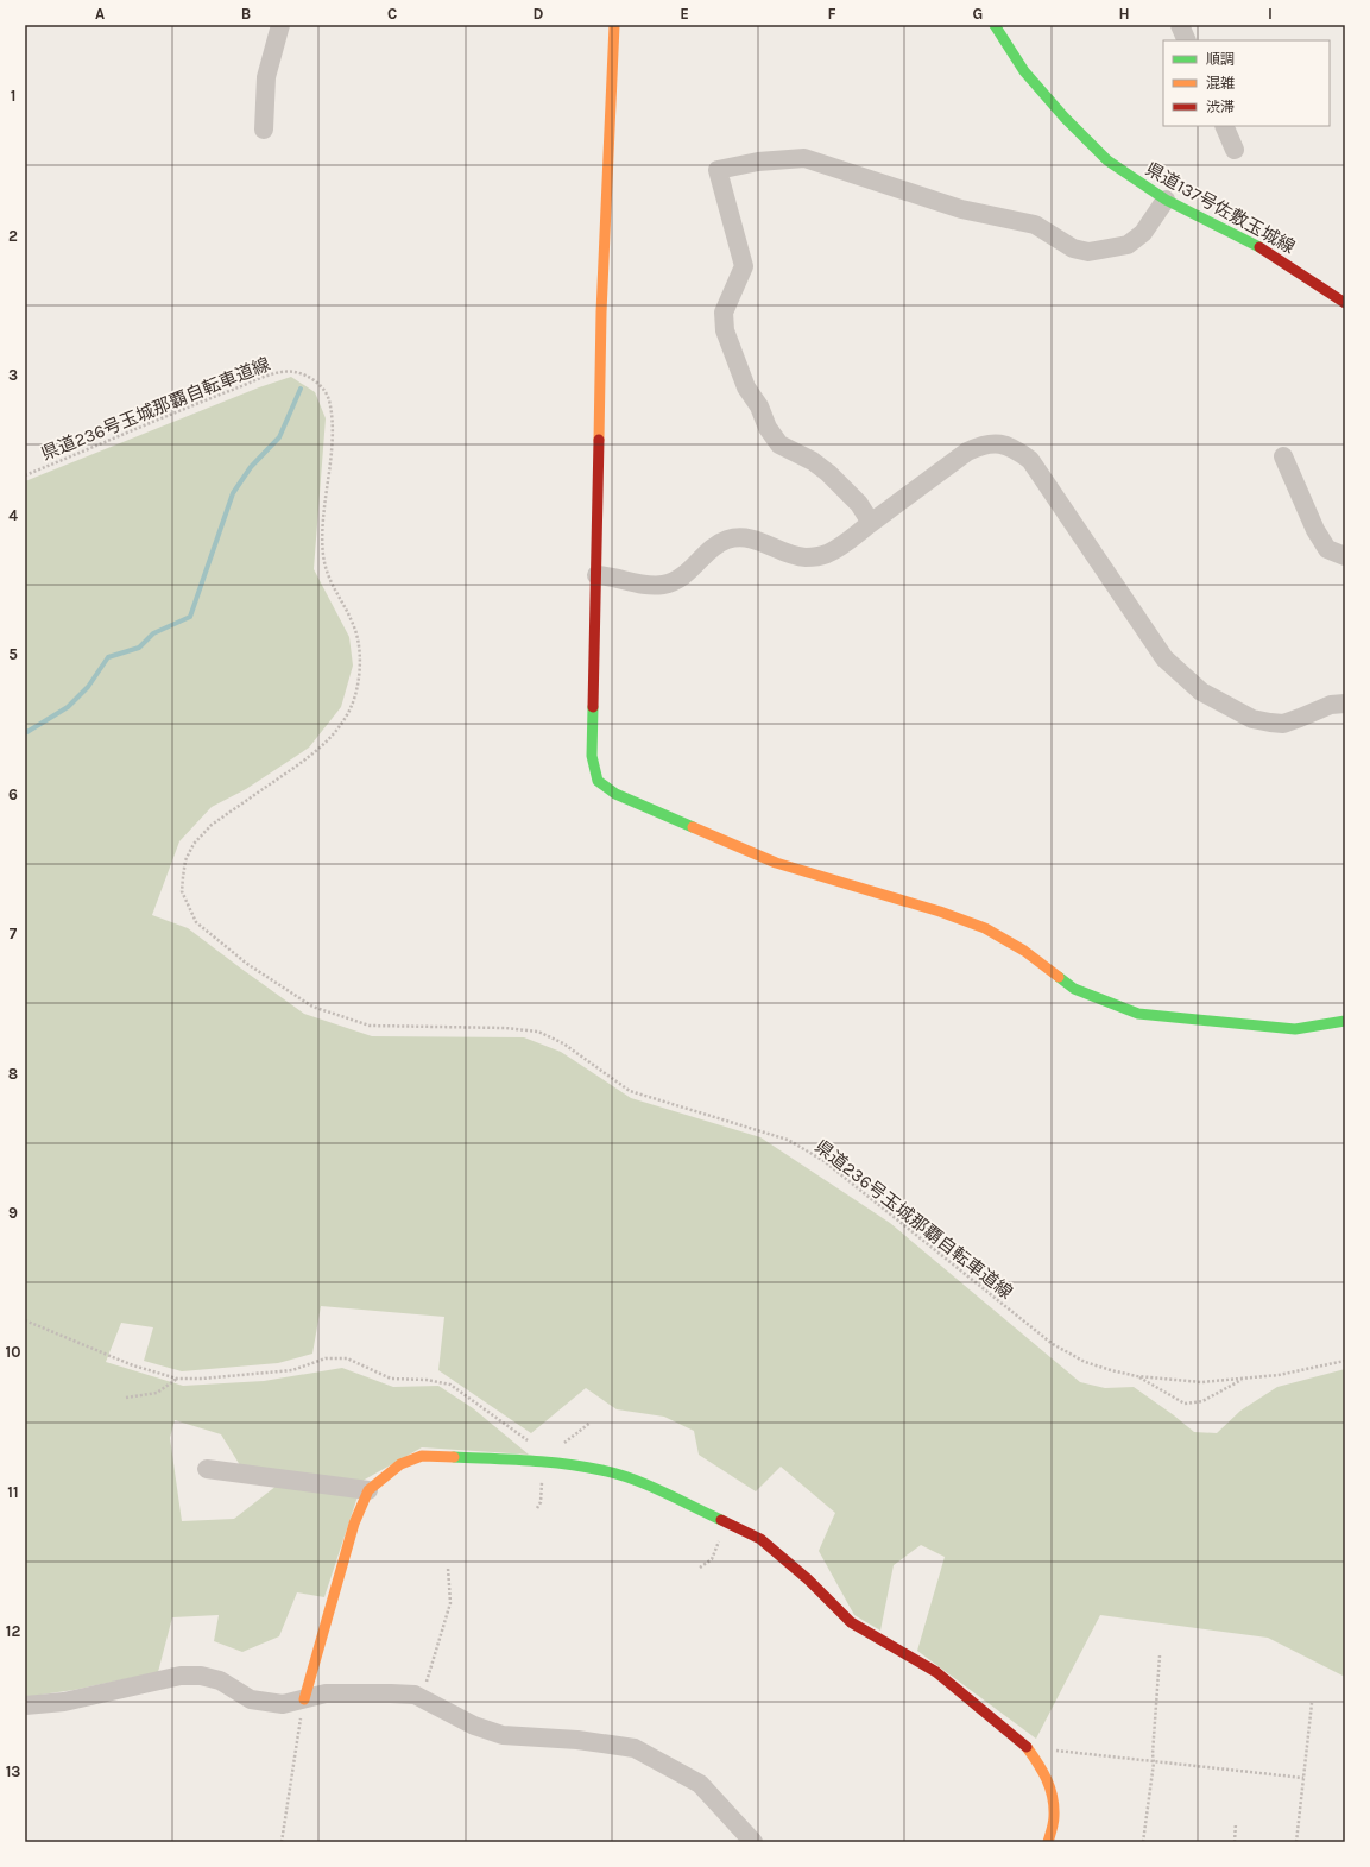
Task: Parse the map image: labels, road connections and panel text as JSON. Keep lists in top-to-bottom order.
{
  "streets": {
    "street": ["県道137号佐敷玉城線"],
    "path": ["県道236号玉城那覇自転車道線"]
  },
  "legend": ["順調", "混雑", "渋滞"],
  "grid": {
    "columns": [
      "A",
      "B",
      "C",
      "D",
      "E",
      "F",
      "G",
      "H",
      "I"
    ],
    "rows": [
      "1",
      "2",
      "3",
      "4",
      "5",
      "6",
      "7",
      "8",
      "9",
      "10",
      "11",
      "12",
      "13"
    ]
  }
}
